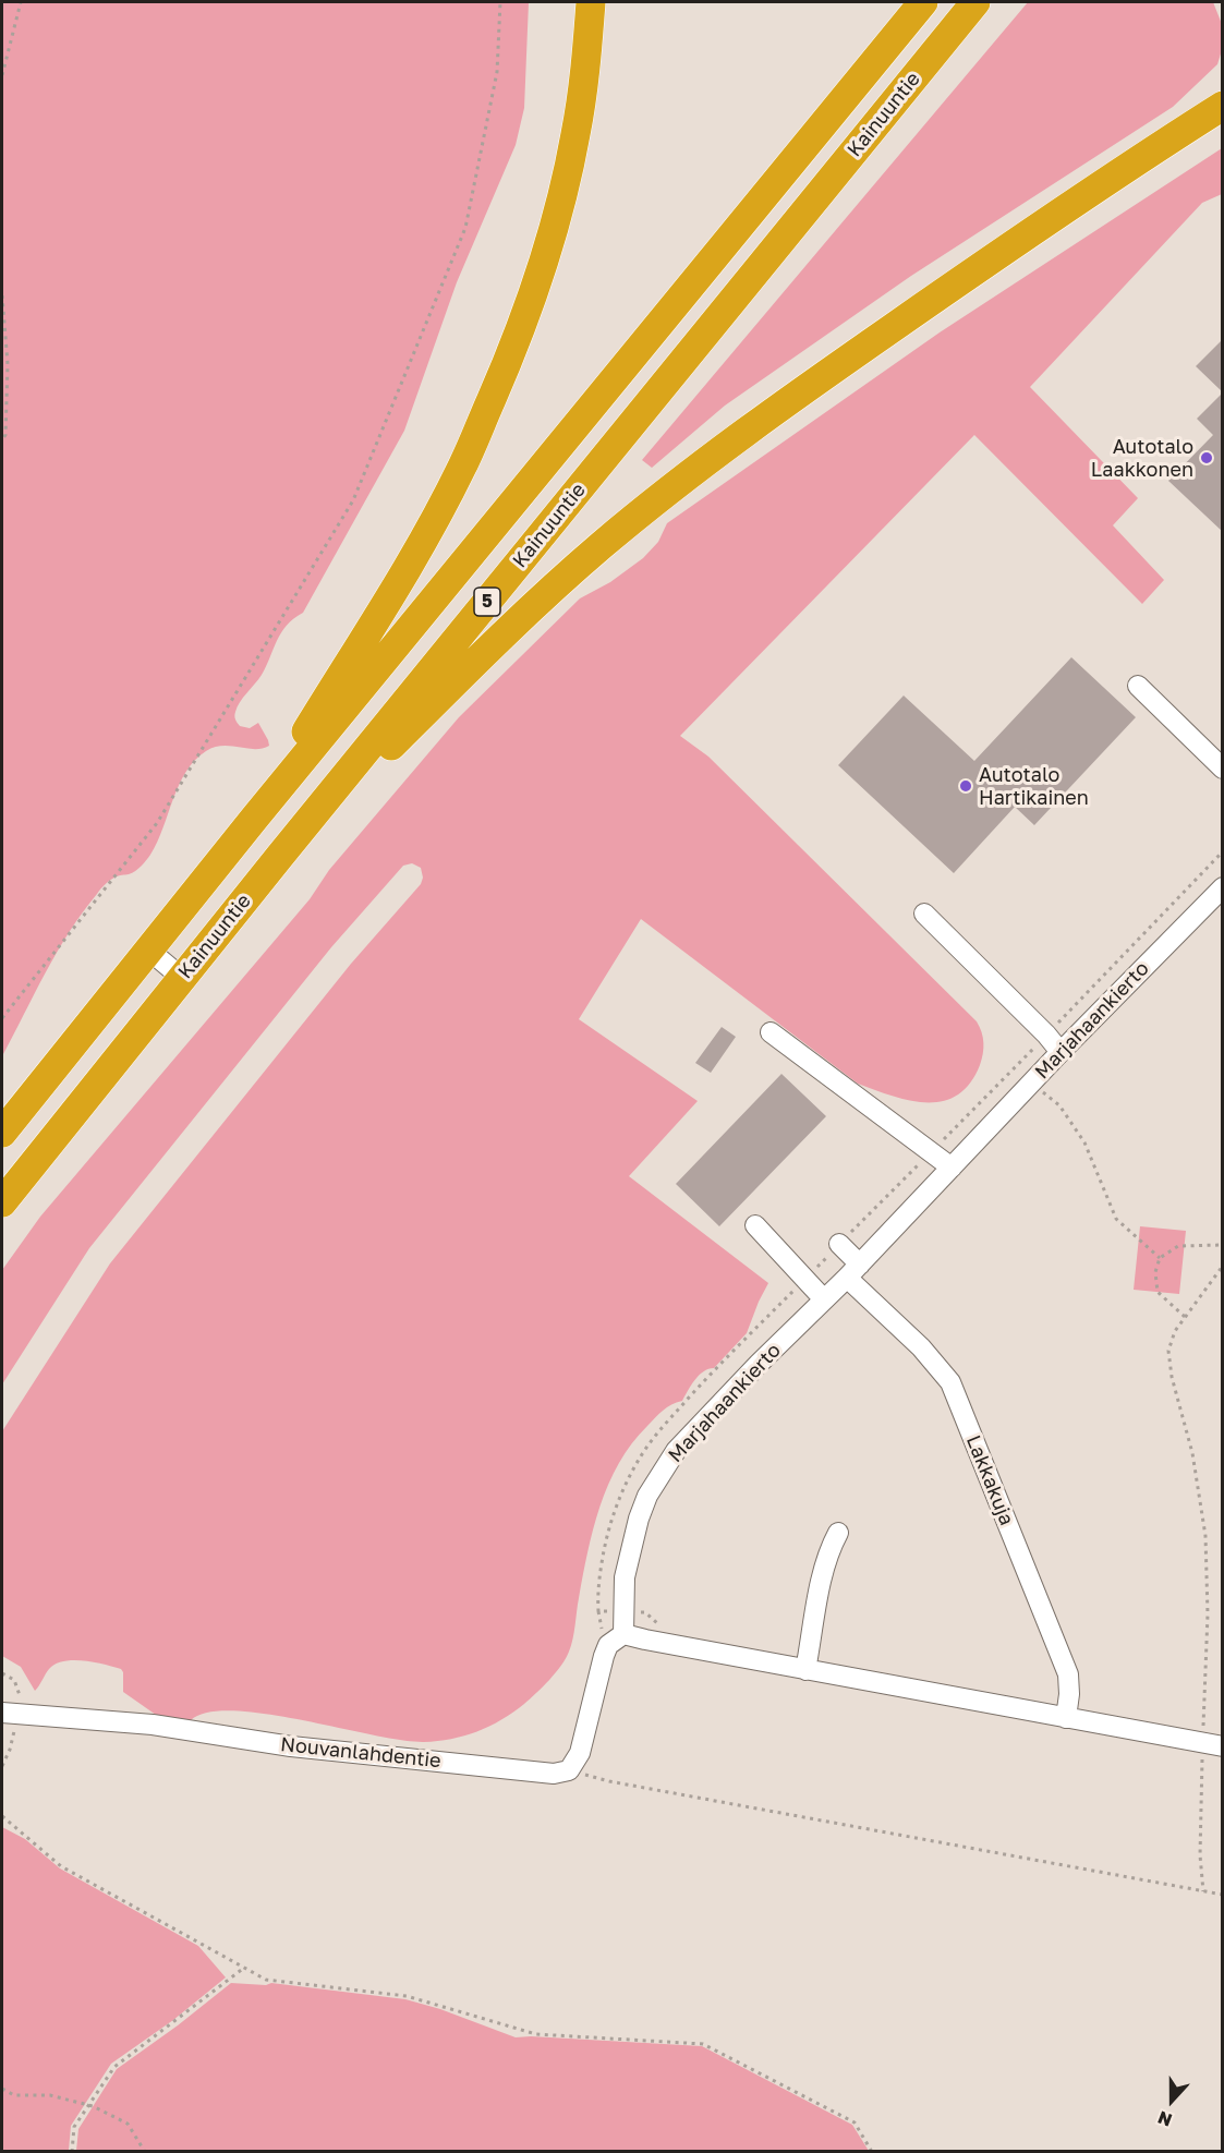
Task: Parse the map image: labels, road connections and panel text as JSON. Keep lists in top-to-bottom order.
{
  "streets": {
    "highway": ["Kainuuntie", "5"],
    "street": ["Marjahaankierto", "Lakkakuja", "Nouvanlahdentie"]
  },
  "crossings": [
    ["Marjahaankierto", "Lakkakuja"]
  ],
  "places": ["Autotalo Laakkonen", "Autotalo Hartikainen"],
  "north": "bottom"
}
